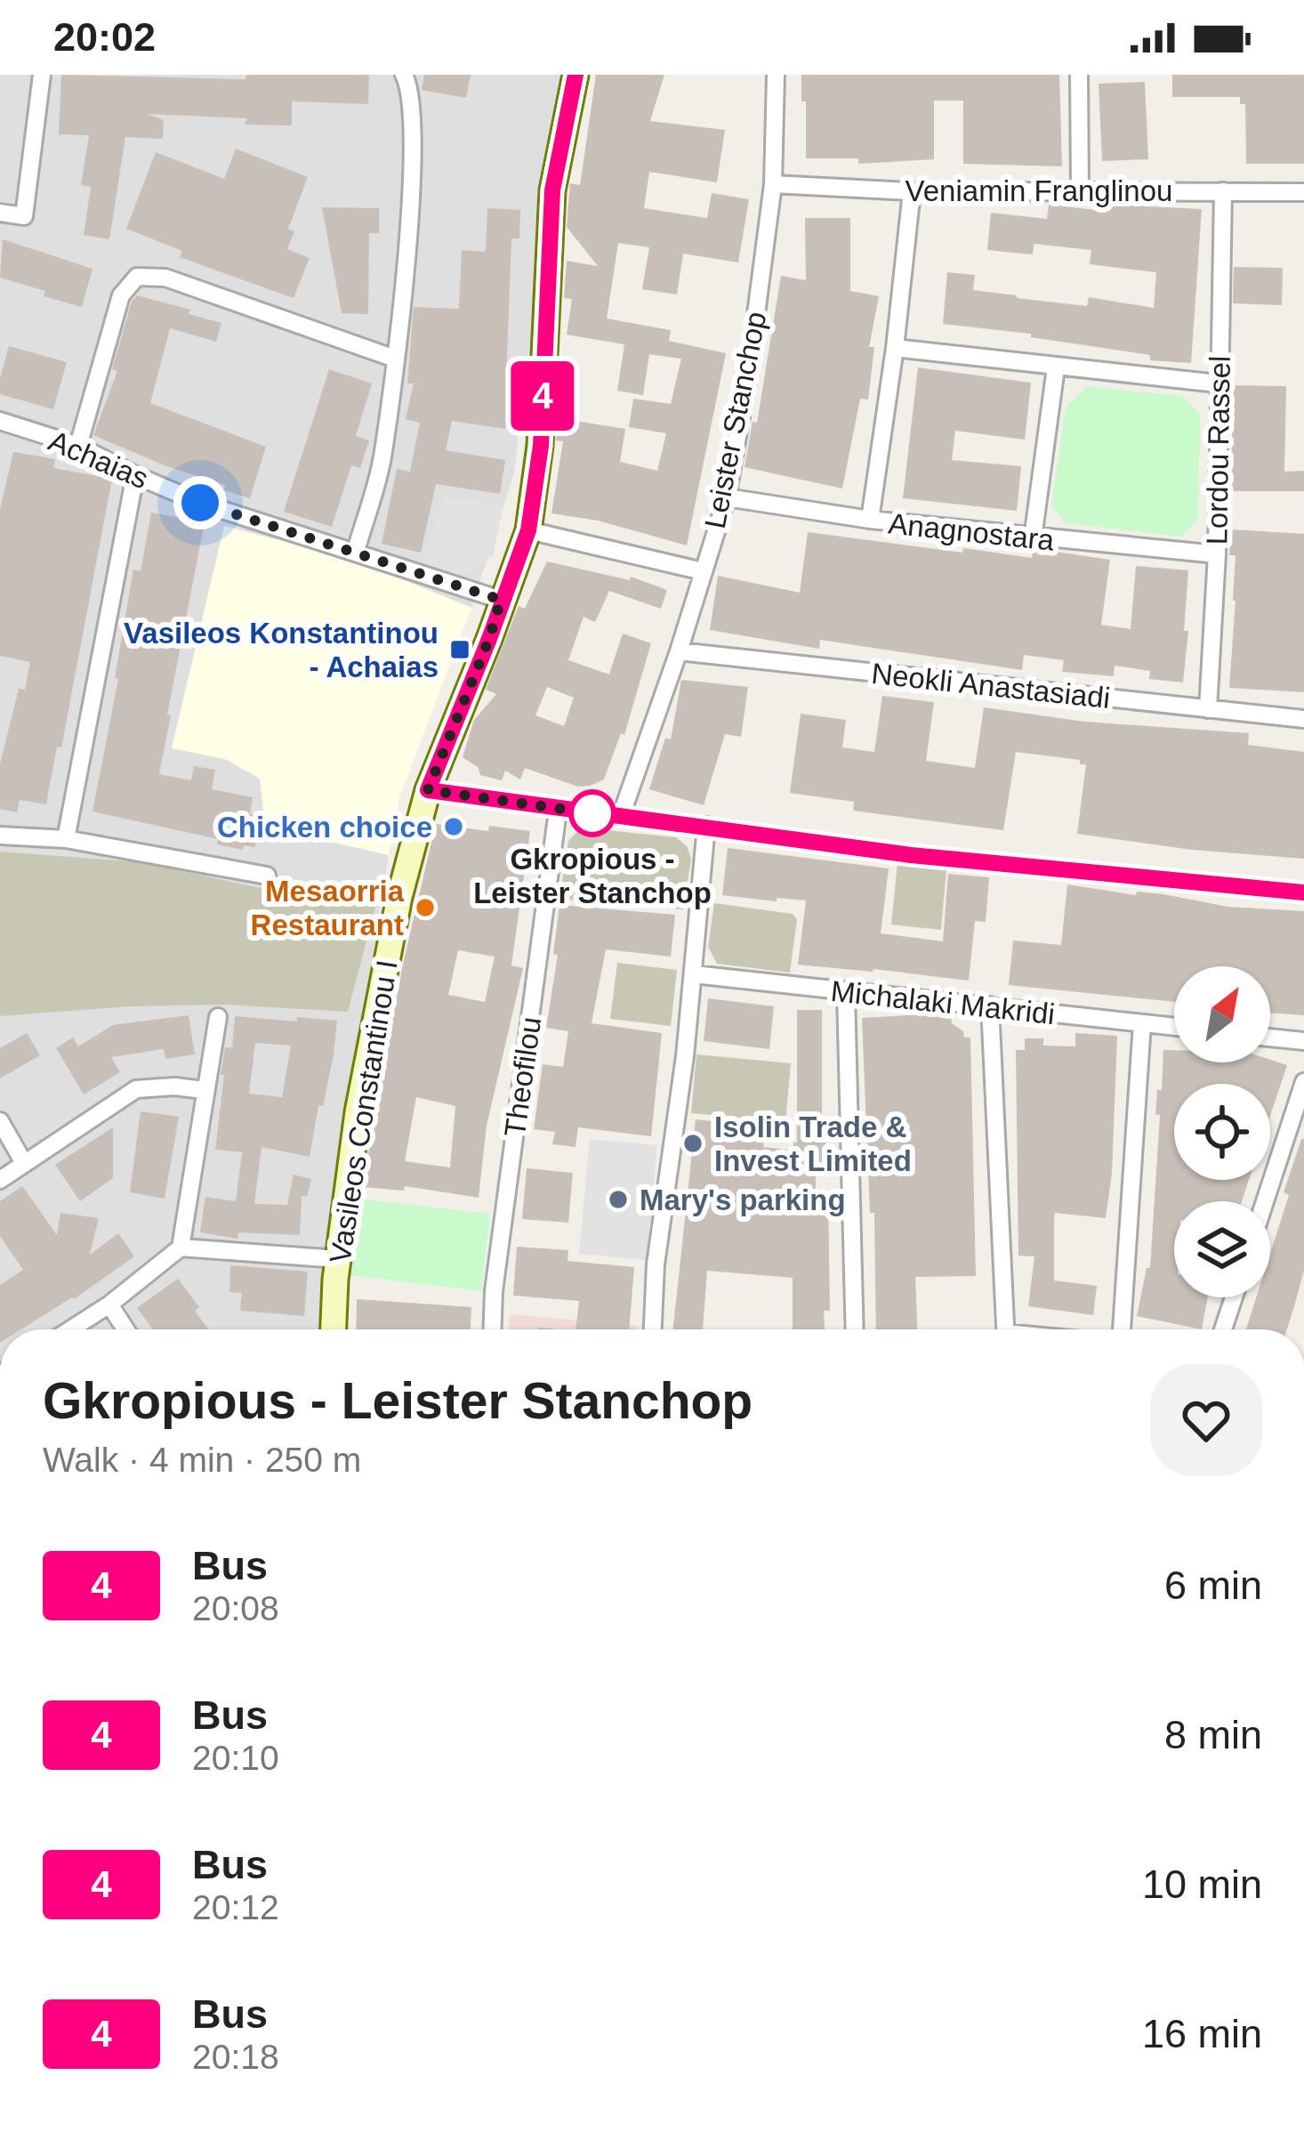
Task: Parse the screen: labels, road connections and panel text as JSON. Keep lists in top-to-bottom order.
{
  "streets": {
    "main road": ["Vasileos Constantinou I"],
    "street": [
      "Veniamin Franglinou",
      "Leister Stanchop",
      "Lordou Rassel",
      "Achaias",
      "Anagnostara",
      "Neokli Anastasiadi",
      "Michalaki Makridi",
      "Theofilou"
    ]
  },
  "crossings": [
    ["Veniamin Franglinou", "Leister Stanchop"],
    ["Veniamin Franglinou", "Lordou Rassel"],
    ["Leister Stanchop", "Anagnostara"],
    ["Leister Stanchop", "Neokli Anastasiadi"],
    ["Lordou Rassel", "Anagnostara"],
    ["Lordou Rassel", "Neokli Anastasiadi"],
    ["Achaias", "Vasileos Constantinou I"]
  ],
  "places": {
    "transit": ["Vasileos Konstantinou - Achaias"],
    "other": [
      "Gkropious - Leister Stanchop",
      "Chicken choice",
      "Mesaorria Restaurant",
      "Isolin Trade & Invest Limited",
      "Mary's parking"
    ]
  },
  "lines": ["bus line 4"],
  "north": "top right",
  "page": {
    "status": "20:02",
    "on_map": "4",
    "heading": ["Gkropious - Leister Stanchop", "Walk · 4 min · 250 m"],
    "list": [
      {
        "mark": "4",
        "name": "Bus",
        "note": "20:08",
        "value": "6 min"
      },
      {
        "mark": "4",
        "name": "Bus",
        "note": "20:10",
        "value": "8 min"
      },
      {
        "mark": "4",
        "name": "Bus",
        "note": "20:12",
        "value": "10 min"
      },
      {
        "mark": "4",
        "name": "Bus",
        "note": "20:18",
        "value": "16 min"
      }
    ]
  }
}
